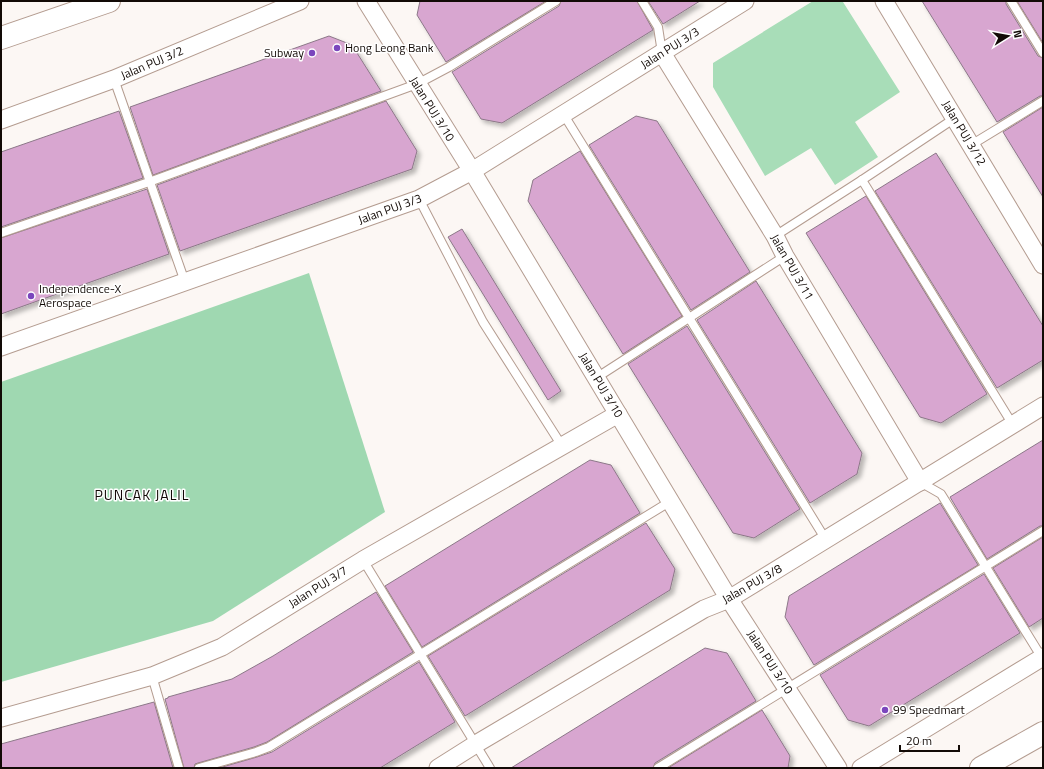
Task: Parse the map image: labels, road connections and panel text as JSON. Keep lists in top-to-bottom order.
{
  "streets": {
    "street": [
      "Jalan PUJ 3/3",
      "Jalan PUJ 3/2",
      "Jalan PUJ 3/10",
      "Jalan PUJ 3/12",
      "Jalan PUJ 3/11",
      "Jalan PUJ 3/8",
      "Jalan PUJ 3/7"
    ]
  },
  "crossings": [
    ["Jalan PUJ 3/3", "Jalan PUJ 3/10"],
    ["Jalan PUJ 3/3", "Jalan PUJ 3/11"],
    ["Jalan PUJ 3/10", "Jalan PUJ 3/8"],
    ["Jalan PUJ 3/10", "Jalan PUJ 3/7"],
    ["Jalan PUJ 3/11", "Jalan PUJ 3/8"]
  ],
  "districts": ["PUNCAK JALIL"],
  "places": [
    "Hong Leong Bank",
    "Subway",
    "Independence-X Aerospace",
    "99 Speedmart"
  ],
  "scale_bar": "20 m",
  "north": "right"
}
